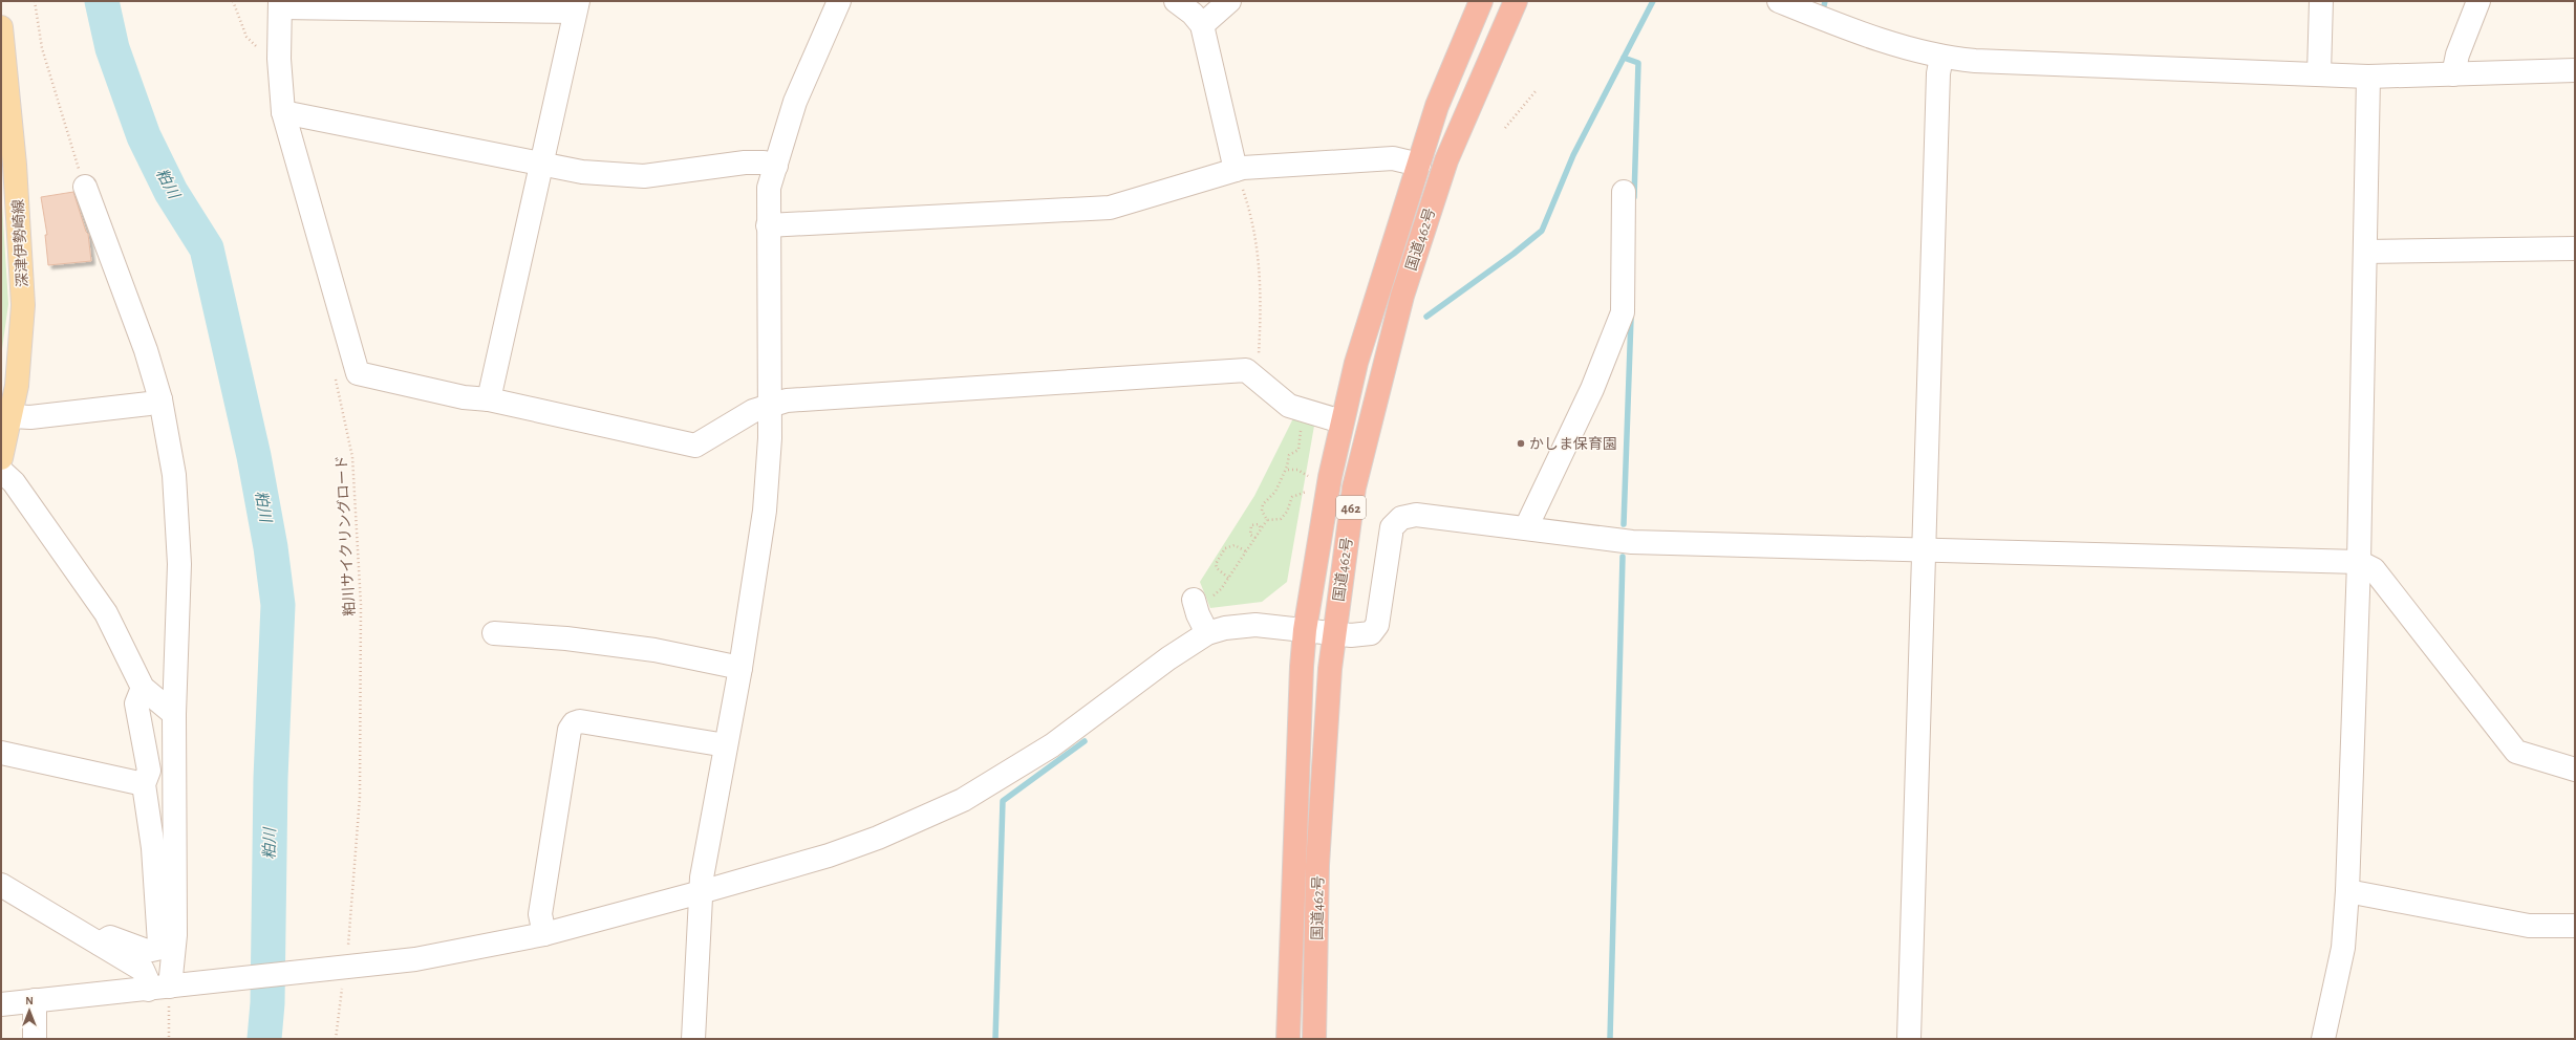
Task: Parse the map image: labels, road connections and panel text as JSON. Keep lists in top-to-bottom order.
{
  "streets": {
    "highway": ["国道462号", "462"],
    "main road": ["深津伊勢崎線"],
    "path": ["粕川サイクリングロード"]
  },
  "water": ["粕川"],
  "places": ["かしま保育園"],
  "north": "top"
}
